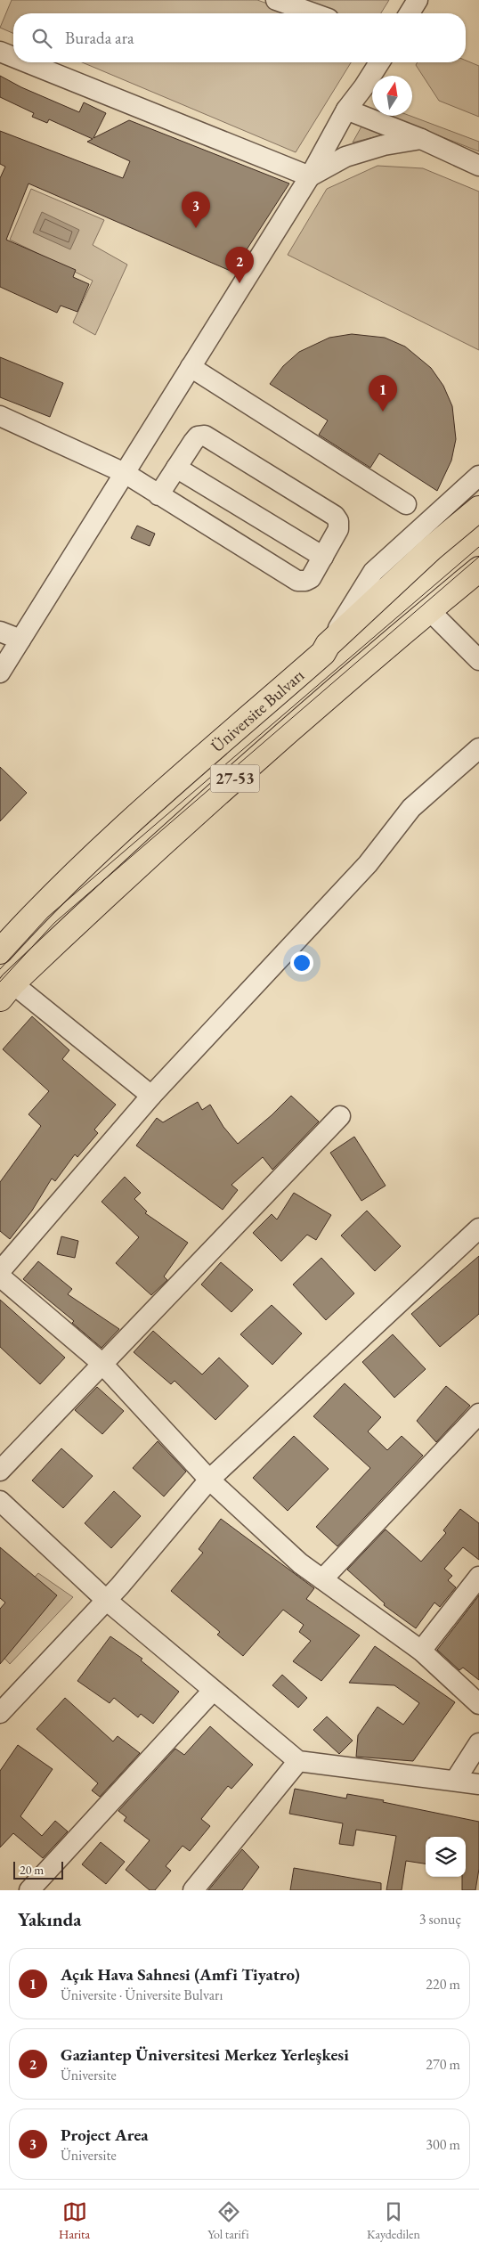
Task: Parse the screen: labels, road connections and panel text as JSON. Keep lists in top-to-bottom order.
{
  "streets": {
    "main road": ["Üniversite Bulvarı", "27-53"]
  },
  "scale_bar": "20 m",
  "north": "top",
  "page": {
    "search": "Burada ara",
    "pins": ["3", "2", "1"],
    "scale": "20 m",
    "heading": ["Yakında", "3 sonuç"],
    "list": [
      {
        "mark": "1",
        "name": "Açık Hava Sahnesi (Amfi Tiyatro)",
        "note": "Üniversite · Üniversite Bulvarı",
        "value": "220 m"
      },
      {
        "mark": "2",
        "name": "Gaziantep Üniversitesi Merkez Yerleşkesi",
        "note": "Üniversite",
        "value": "270 m"
      },
      {
        "mark": "3",
        "name": "Project Area",
        "note": "Üniversite",
        "value": "300 m"
      }
    ],
    "nav": ["Harita", "Yol tarifi", "Kaydedilen"]
  }
}
